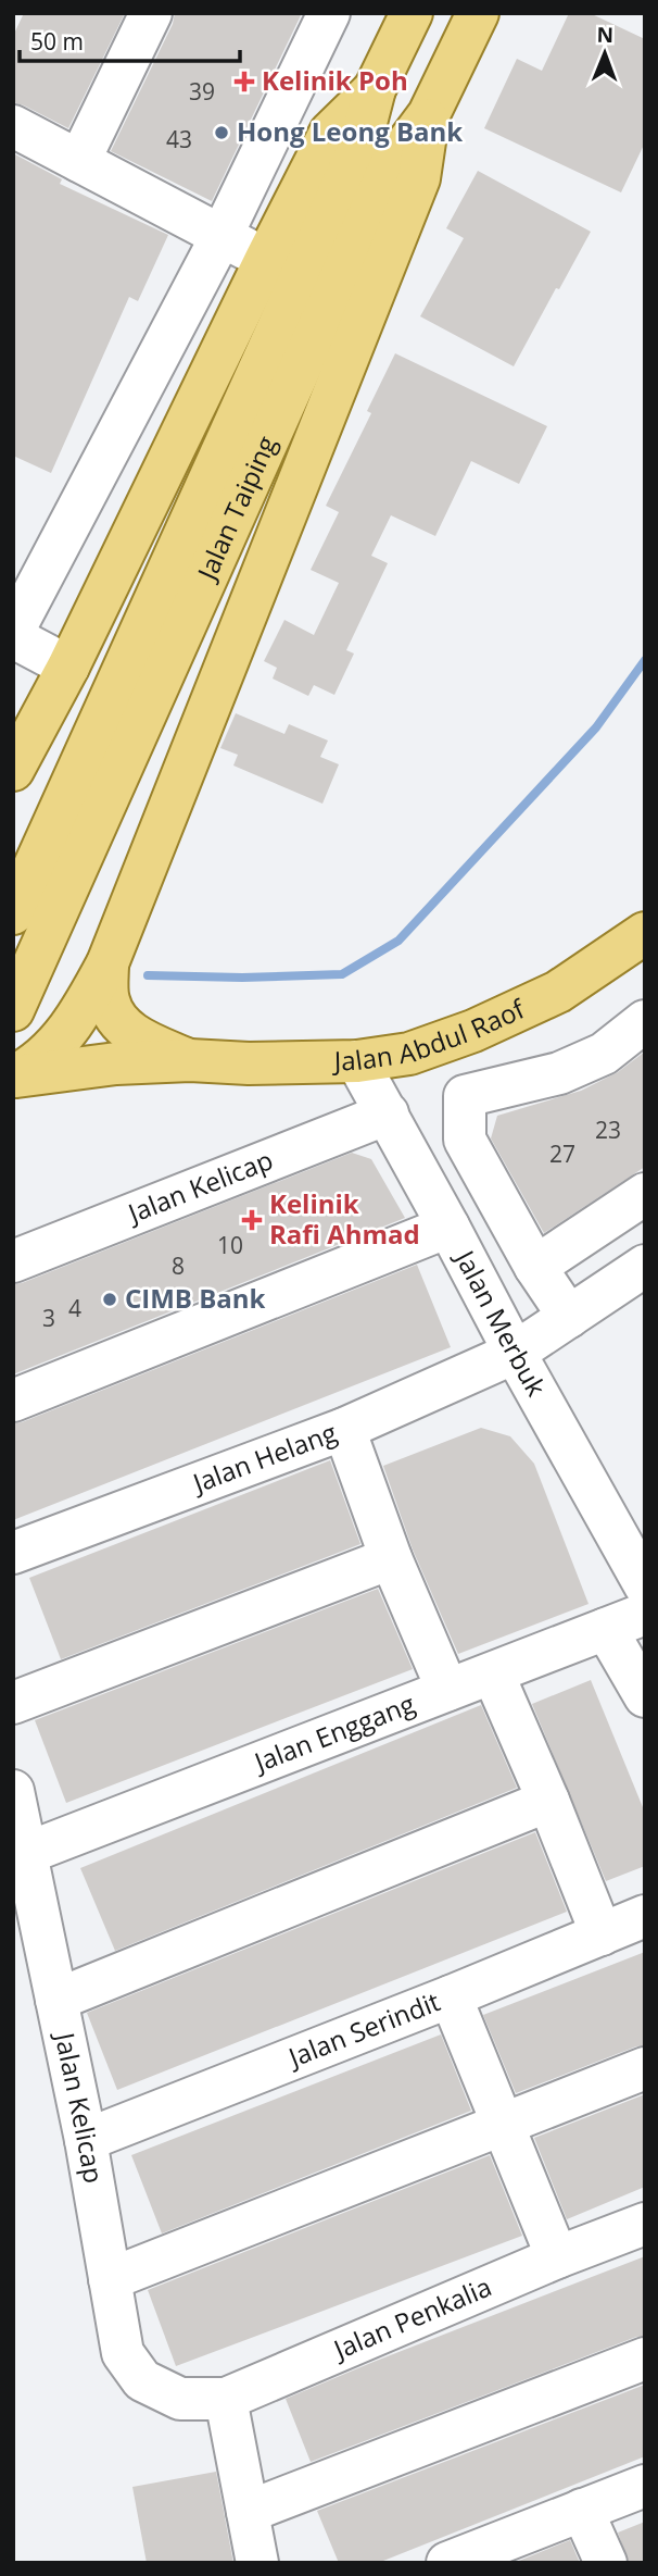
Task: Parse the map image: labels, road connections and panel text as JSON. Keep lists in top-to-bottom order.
{
  "streets": {
    "main road": ["Jalan Taiping", "Jalan Abdul Raof"],
    "street": [
      "Jalan Kelicap",
      "Jalan Merbuk",
      "Jalan Helang",
      "Jalan Enggang",
      "Jalan Serindit",
      "Jalan Penkalia"
    ]
  },
  "crossings": [
    ["Jalan Abdul Raof", "Jalan Merbuk"],
    ["Jalan Kelicap", "Jalan Merbuk"],
    ["Jalan Kelicap", "Jalan Enggang"],
    ["Jalan Kelicap", "Jalan Serindit"],
    ["Jalan Kelicap", "Jalan Penkalia"],
    ["Jalan Merbuk", "Jalan Helang"]
  ],
  "places": {
    "health": ["Kelinik Poh", "Kelinik Rafi Ahmad"],
    "other": ["Hong Leong Bank", "CIMB Bank"]
  },
  "house_numbers": [
    "39",
    "43",
    "23",
    "27",
    "10",
    "8",
    "4",
    "3"
  ],
  "scale_bar": "50 m",
  "north": "top"
}
